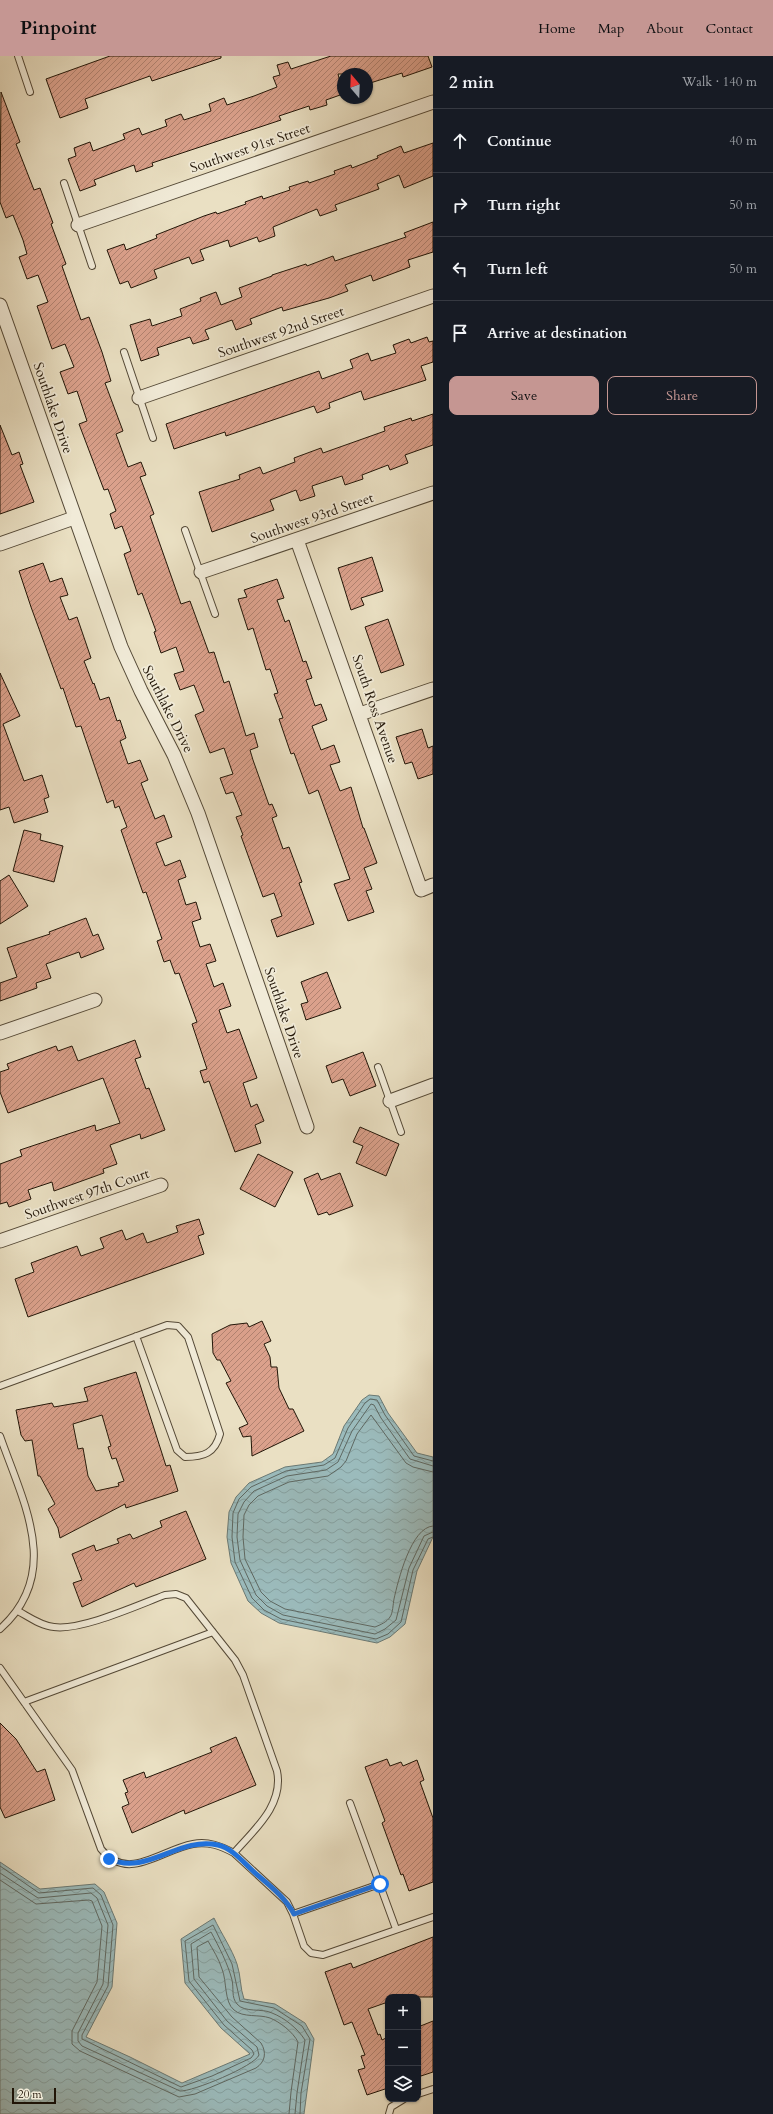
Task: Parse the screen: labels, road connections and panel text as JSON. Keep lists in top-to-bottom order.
{
  "streets": {
    "street": [
      "Southwest 91st Street",
      "Southwest 92nd Street",
      "Southlake Drive",
      "Southwest 93rd Street",
      "South Ross Avenue",
      "Southwest 97th Court"
    ]
  },
  "crossings": [
    ["Southwest 93rd Street", "South Ross Avenue"]
  ],
  "scale_bar": "20 m",
  "north": "top",
  "page": {
    "header": "Pinpoint",
    "nav": [
      "Home",
      "Map",
      "About",
      "Contact"
    ],
    "heading": ["2 min", "Walk · 140 m"],
    "list": [
      ["Continue", "40 m"],
      ["Turn right", "50 m"],
      ["Turn left", "50 m"],
      "Arrive at destination"
    ],
    "buttons": ["Save", "Share"],
    "map_buttons": ["+", "−"],
    "scale": "20 m"
  }
}
